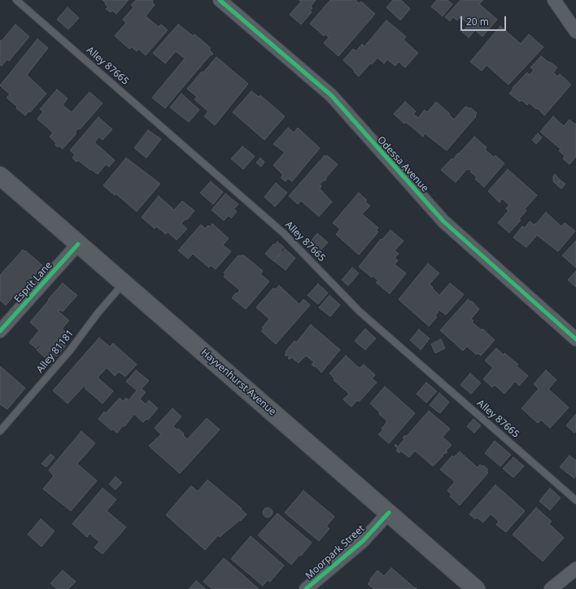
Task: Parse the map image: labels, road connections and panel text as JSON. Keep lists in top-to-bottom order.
{
  "streets": {
    "main road": ["Hayvenhurst Avenue"],
    "street": ["Odessa Avenue", "Esprit Lane", "Moorpark Street"],
    "lane": ["Alley 87665", "Alley 81181"]
  },
  "crossings": [
    ["Esprit Lane", "Hayvenhurst Avenue"],
    ["Alley 81181", "Hayvenhurst Avenue"],
    ["Hayvenhurst Avenue", "Moorpark Street"]
  ],
  "scale_bar": "20 m"
}
